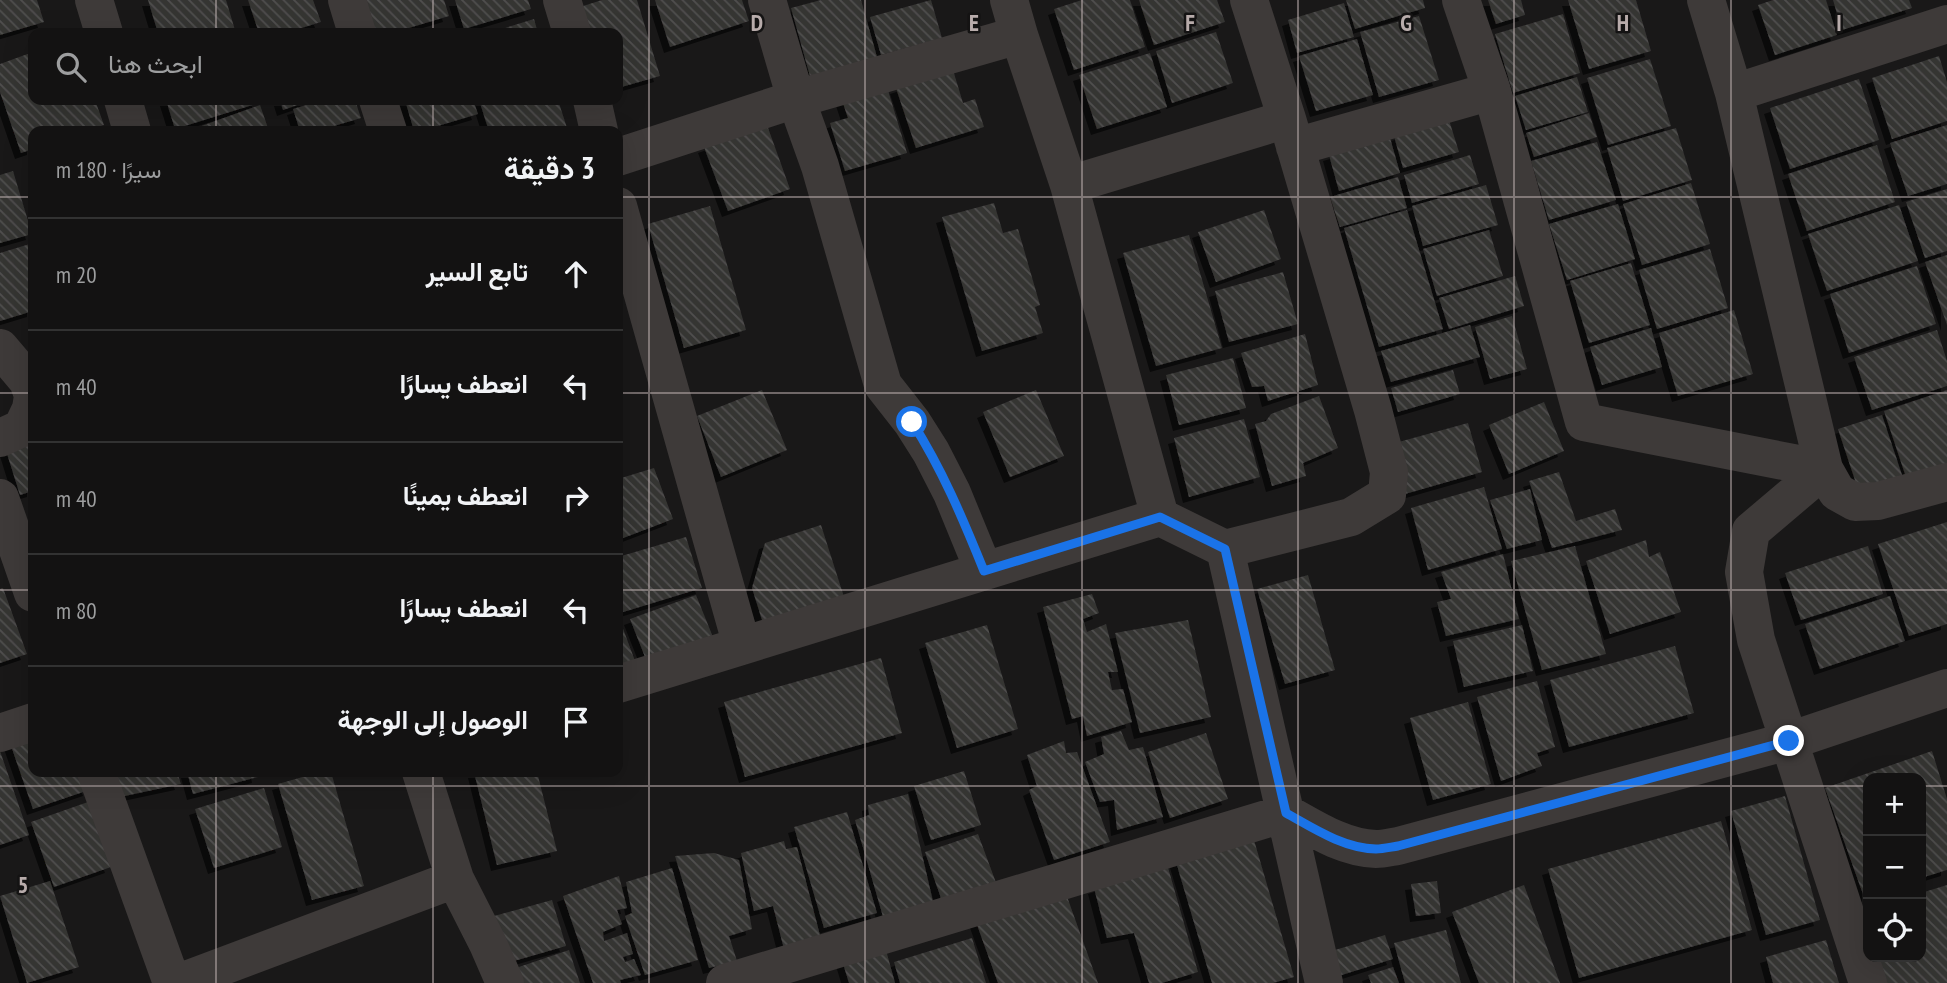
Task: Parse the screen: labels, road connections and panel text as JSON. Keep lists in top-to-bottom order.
{
  "page": {
    "search": "ابحث هنا",
    "heading": ["3 دقيقة", "سيرًا · 180 m"],
    "list": [
      ["تابع السير", "20 m"],
      ["انعطف يسارًا", "40 m"],
      ["انعطف يمينًا", "40 m"],
      ["انعطف يسارًا", "80 m"],
      "الوصول إلى الوجهة"
    ],
    "map_buttons": ["+", "−"]
  },
  "grid": {
    "columns": [
      "D",
      "E",
      "F",
      "G",
      "H",
      "I"
    ],
    "rows": ["5"]
  }
}
